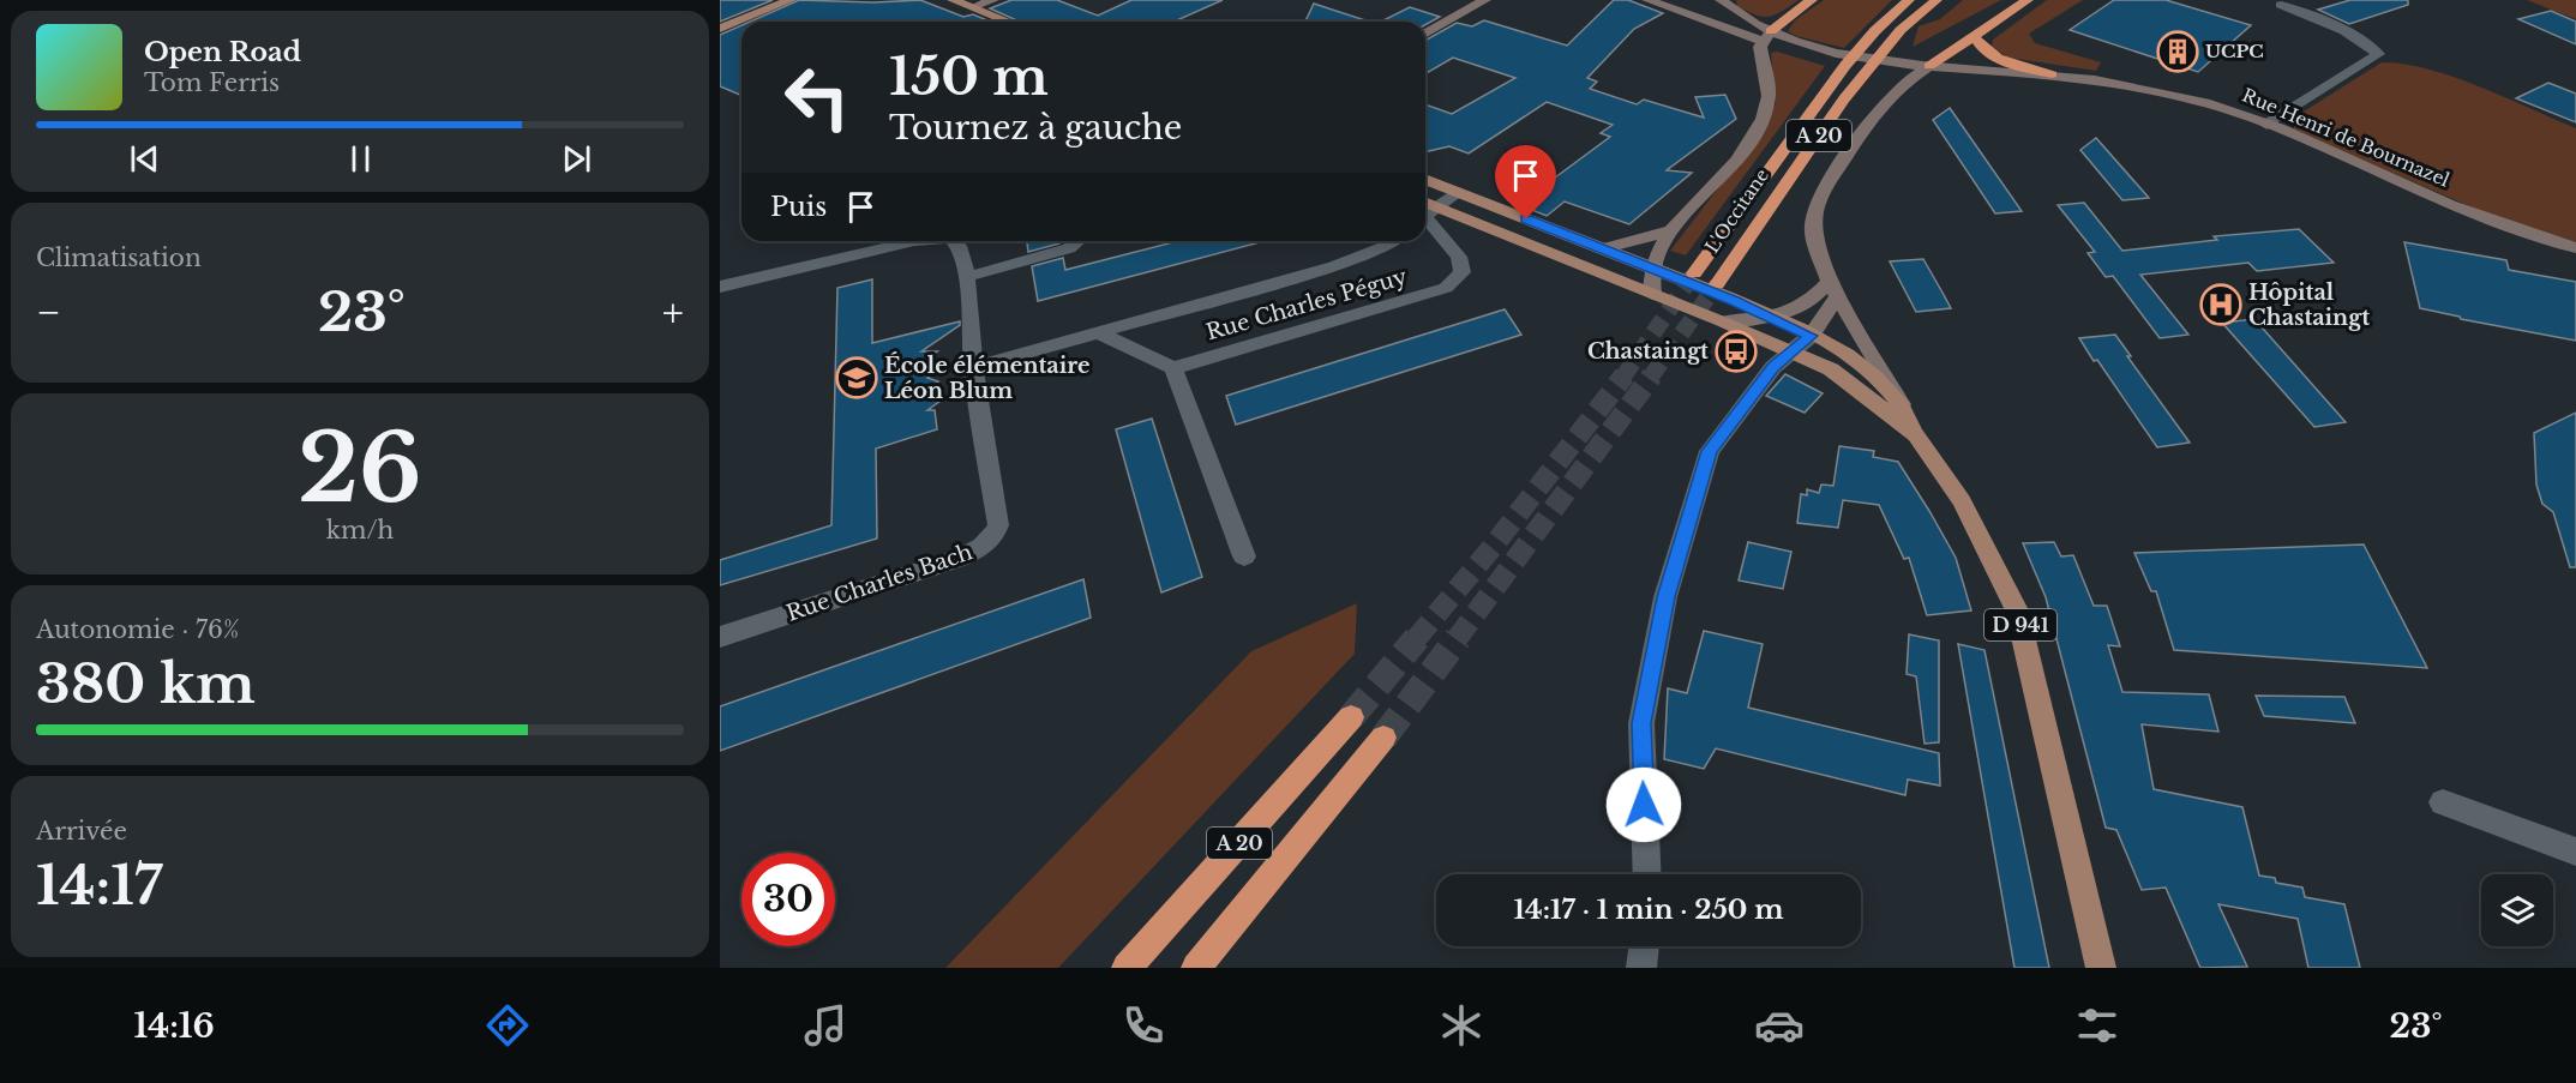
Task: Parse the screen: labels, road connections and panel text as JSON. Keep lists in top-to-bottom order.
{
  "streets": {
    "highway": ["A 20", "L'Occitane"],
    "main road": ["D 941"],
    "street": ["Rue Henri de Bournazel", "Rue Charles Péguy", "Rue Charles Bach"]
  },
  "places": {
    "building": ["UCPC"],
    "hospital": ["Hôpital Chastaingt"],
    "bus stop": ["Chastaingt"],
    "school or university": ["École élémentaire Léon Blum"]
  },
  "page": {
    "turn": ["150 m", "Tournez à gauche"],
    "song": ["Open Road", "Tom Ferris"],
    "then": "Puis",
    "tile": [
      "Climatisation",
      ["26", "km/h"],
      ["Autonomie · 76%", "380 km"],
      ["Arrivée", "14:17"]
    ],
    "heat": ["−", "23°", "+"],
    "limit": "30",
    "trip": "14:17 · 1 min · 250 m",
    "tabs": ["14:16", "23°"]
  }
}
